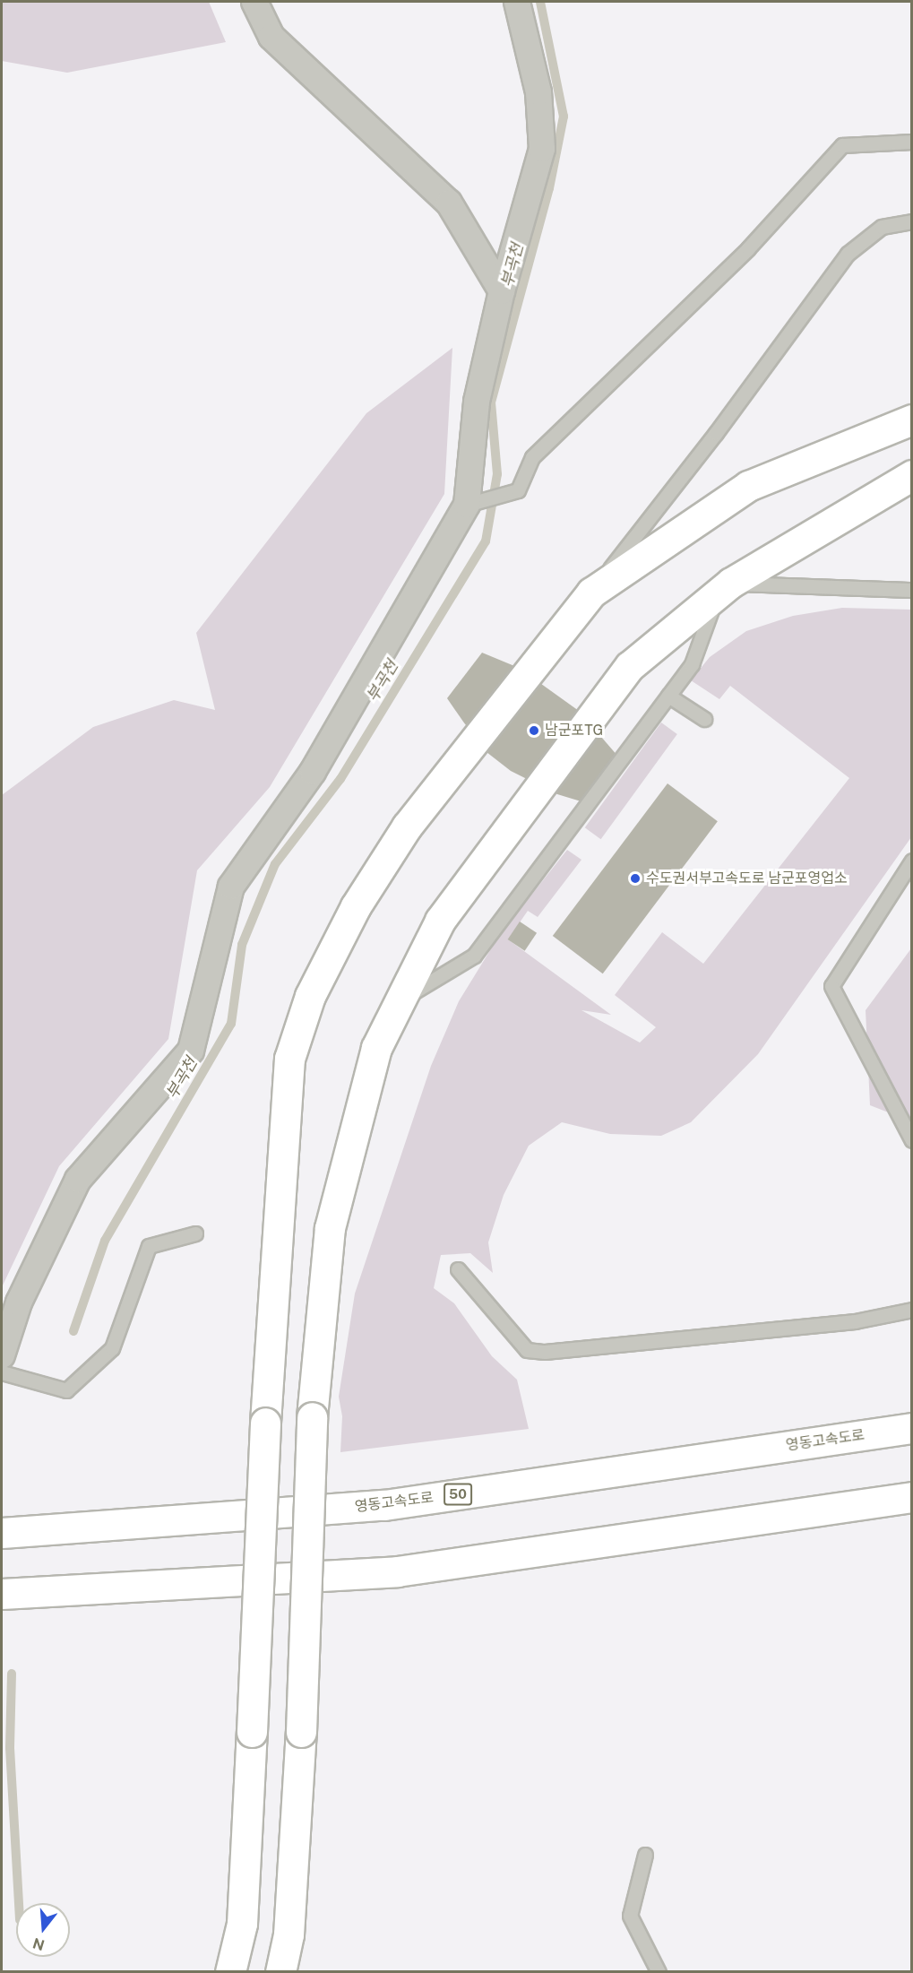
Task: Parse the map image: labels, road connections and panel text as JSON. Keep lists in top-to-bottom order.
{
  "streets": {
    "highway": ["영동고속도로", "50"]
  },
  "water": ["부곡천"],
  "places": ["남군포TG", "수도권서부고속도로 남군포영업소"],
  "north": "bottom"
}
